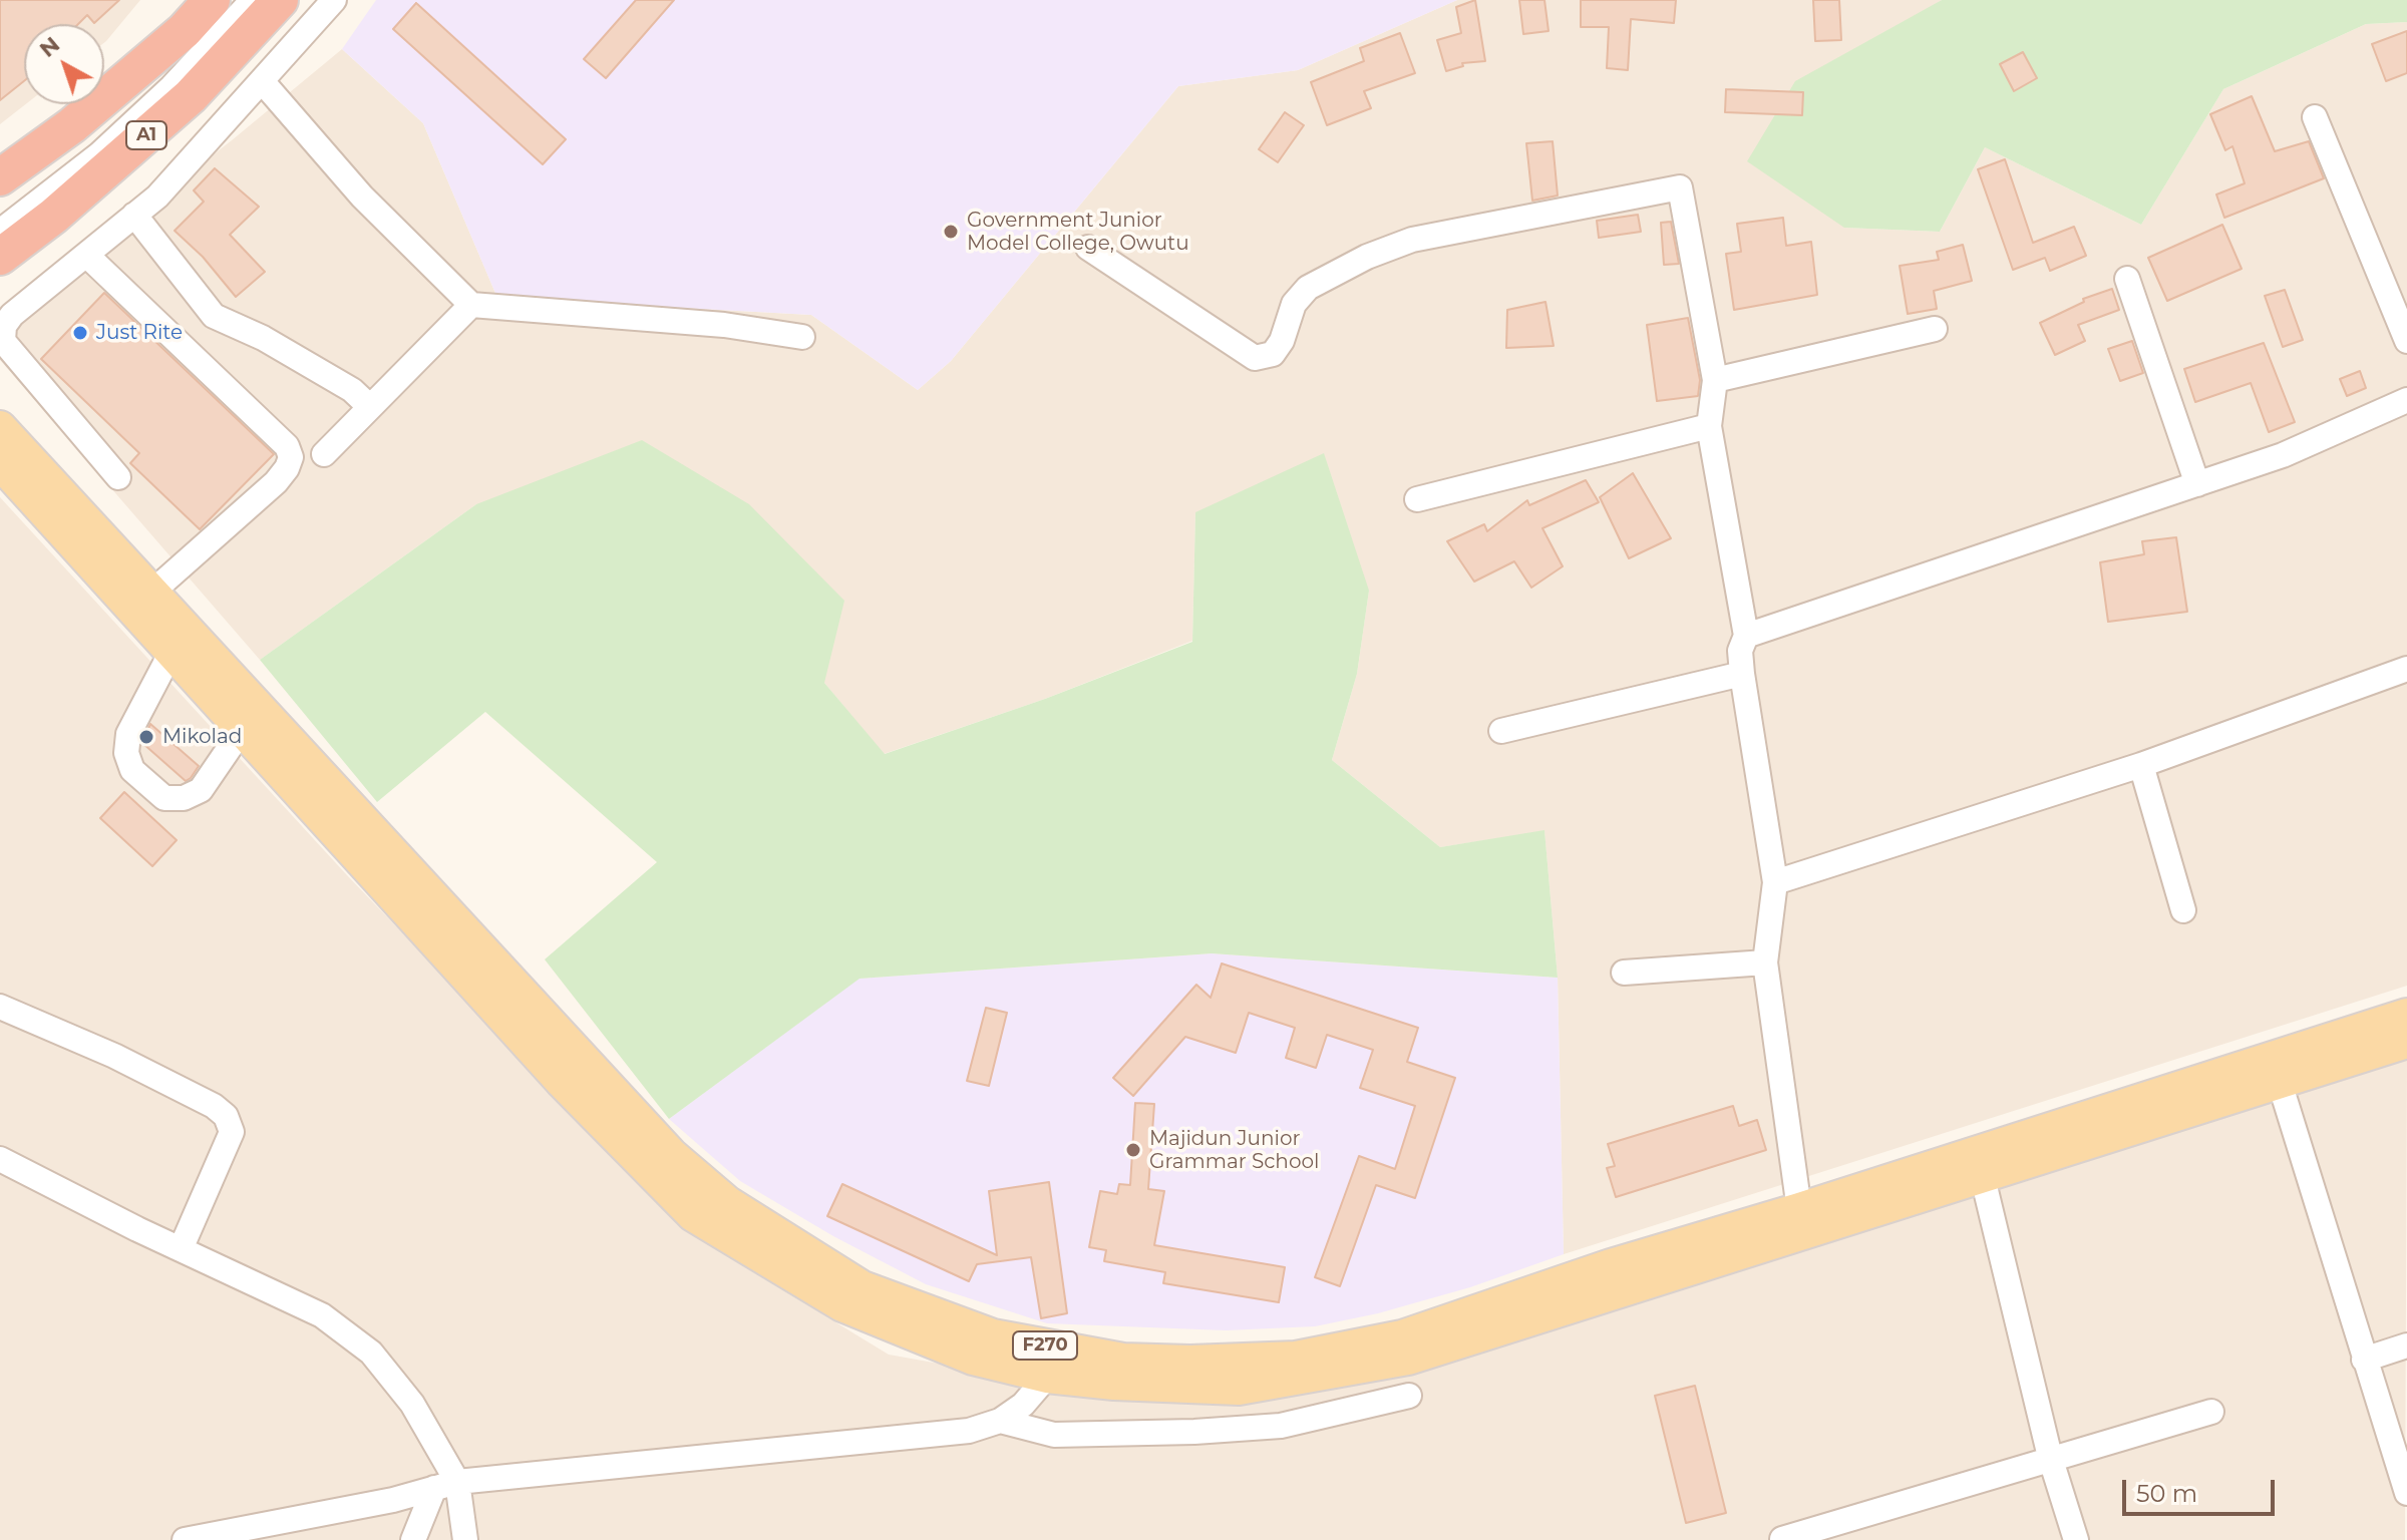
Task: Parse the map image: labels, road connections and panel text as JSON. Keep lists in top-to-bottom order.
{
  "streets": {
    "highway": ["A1"],
    "main road": ["F270"]
  },
  "places": [
    "Government Junior Model College, Owutu",
    "Just Rite",
    "Mikolad",
    "Majidun Junior Grammar School"
  ],
  "scale_bar": "50 m",
  "north": "top left"
}
